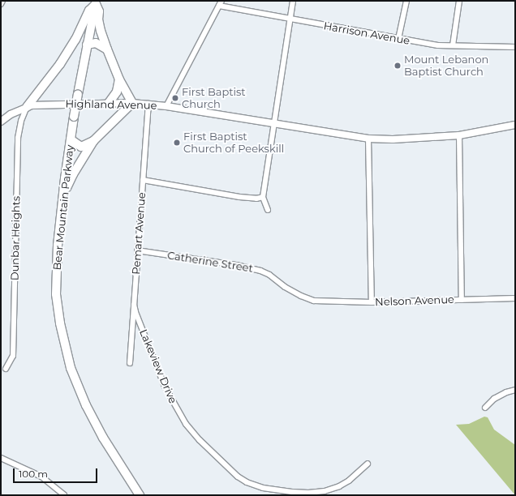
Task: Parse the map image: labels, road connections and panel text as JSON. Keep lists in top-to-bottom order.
{
  "streets": {
    "highway": ["Bear Mountain Parkway"],
    "street": [
      "Harrison Avenue",
      "Highland Avenue",
      "Pemart Avenue",
      "Dunbar Heights",
      "Catherine Street",
      "Nelson Avenue",
      "Lakeview Drive"
    ]
  },
  "crossings": [
    ["Highland Avenue", "Pemart Avenue"],
    ["Highland Avenue", "Dunbar Heights"],
    ["Pemart Avenue", "Catherine Street"],
    ["Pemart Avenue", "Lakeview Drive"],
    ["Catherine Street", "Nelson Avenue"]
  ],
  "places": ["Mount Lebanon Baptist Church", "First Baptist Church", "First Baptist Church of Peekskill"],
  "scale_bar": "100 m"
}
